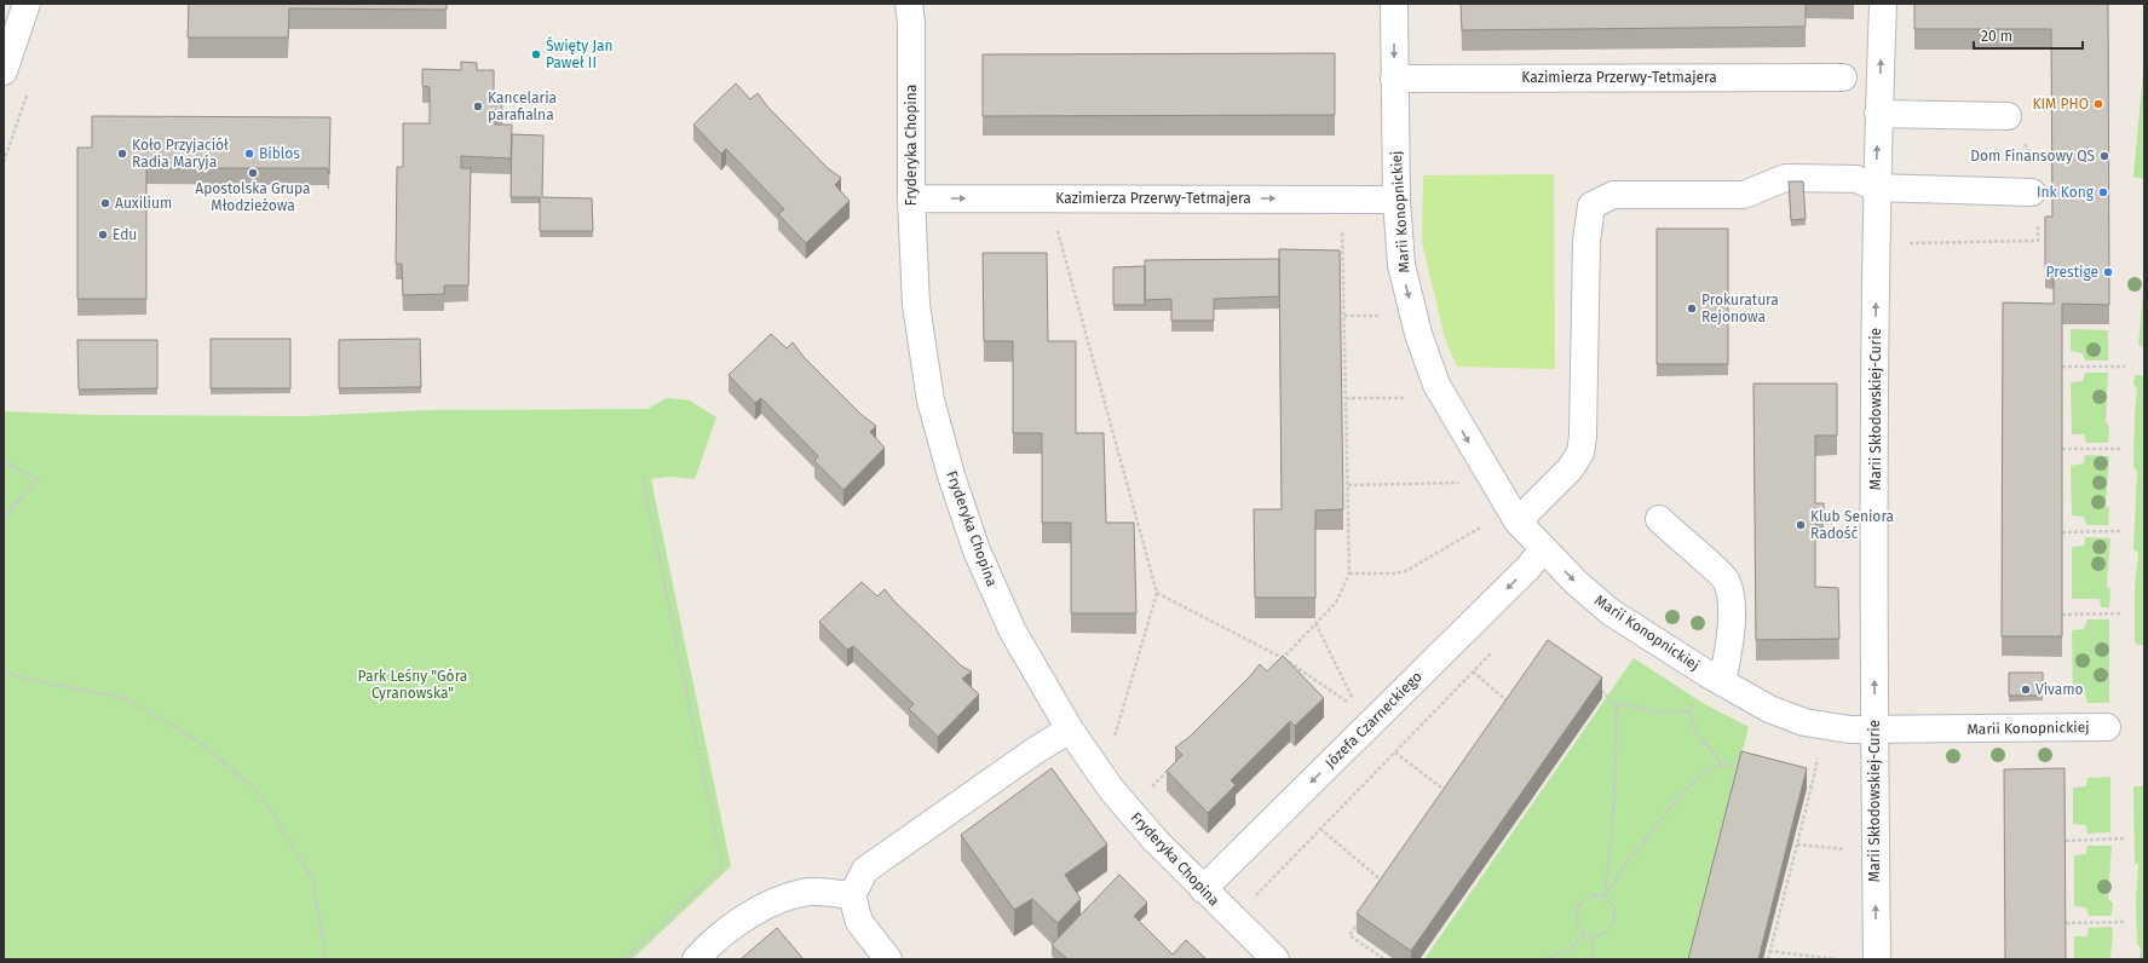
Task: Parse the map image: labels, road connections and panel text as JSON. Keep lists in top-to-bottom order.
{
  "streets": {
    "street": [
      "Kazimierza Przerwy-Tetmajera",
      "Fryderyka Chopina",
      "Marii Konopnickiej",
      "Marii Skłodowskiej-Curie",
      "Józefa Czarneckiego"
    ]
  },
  "crossings": [
    ["Kazimierza Przerwy-Tetmajera", "Fryderyka Chopina"],
    ["Kazimierza Przerwy-Tetmajera", "Marii Konopnickiej"],
    ["Fryderyka Chopina", "Józefa Czarneckiego"],
    ["Marii Konopnickiej", "Marii Skłodowskiej-Curie"],
    ["Marii Konopnickiej", "Józefa Czarneckiego"]
  ],
  "one_way": [
    "Kazimierza Przerwy-Tetmajera",
    "Marii Konopnickiej",
    "Marii Skłodowskiej-Curie",
    "Józefa Czarneckiego"
  ],
  "parks": ["Park Leśny \"Góra Cyranowska\""],
  "places": [
    "Święty Jan Paweł II",
    "KIM PHO",
    "Kancelaria parafialna",
    "Koło Przyjaciół Radia Maryja",
    "Biblos",
    "Dom Finansowy QS",
    "Apostolska Grupa Młodzieżowa",
    "Ink Kong",
    "Auxilium",
    "Edu",
    "Prestige",
    "Prokuratura Rejonowa",
    "Klub Seniora Radość",
    "Vivamo"
  ],
  "scale_bar": "20 m"
}
